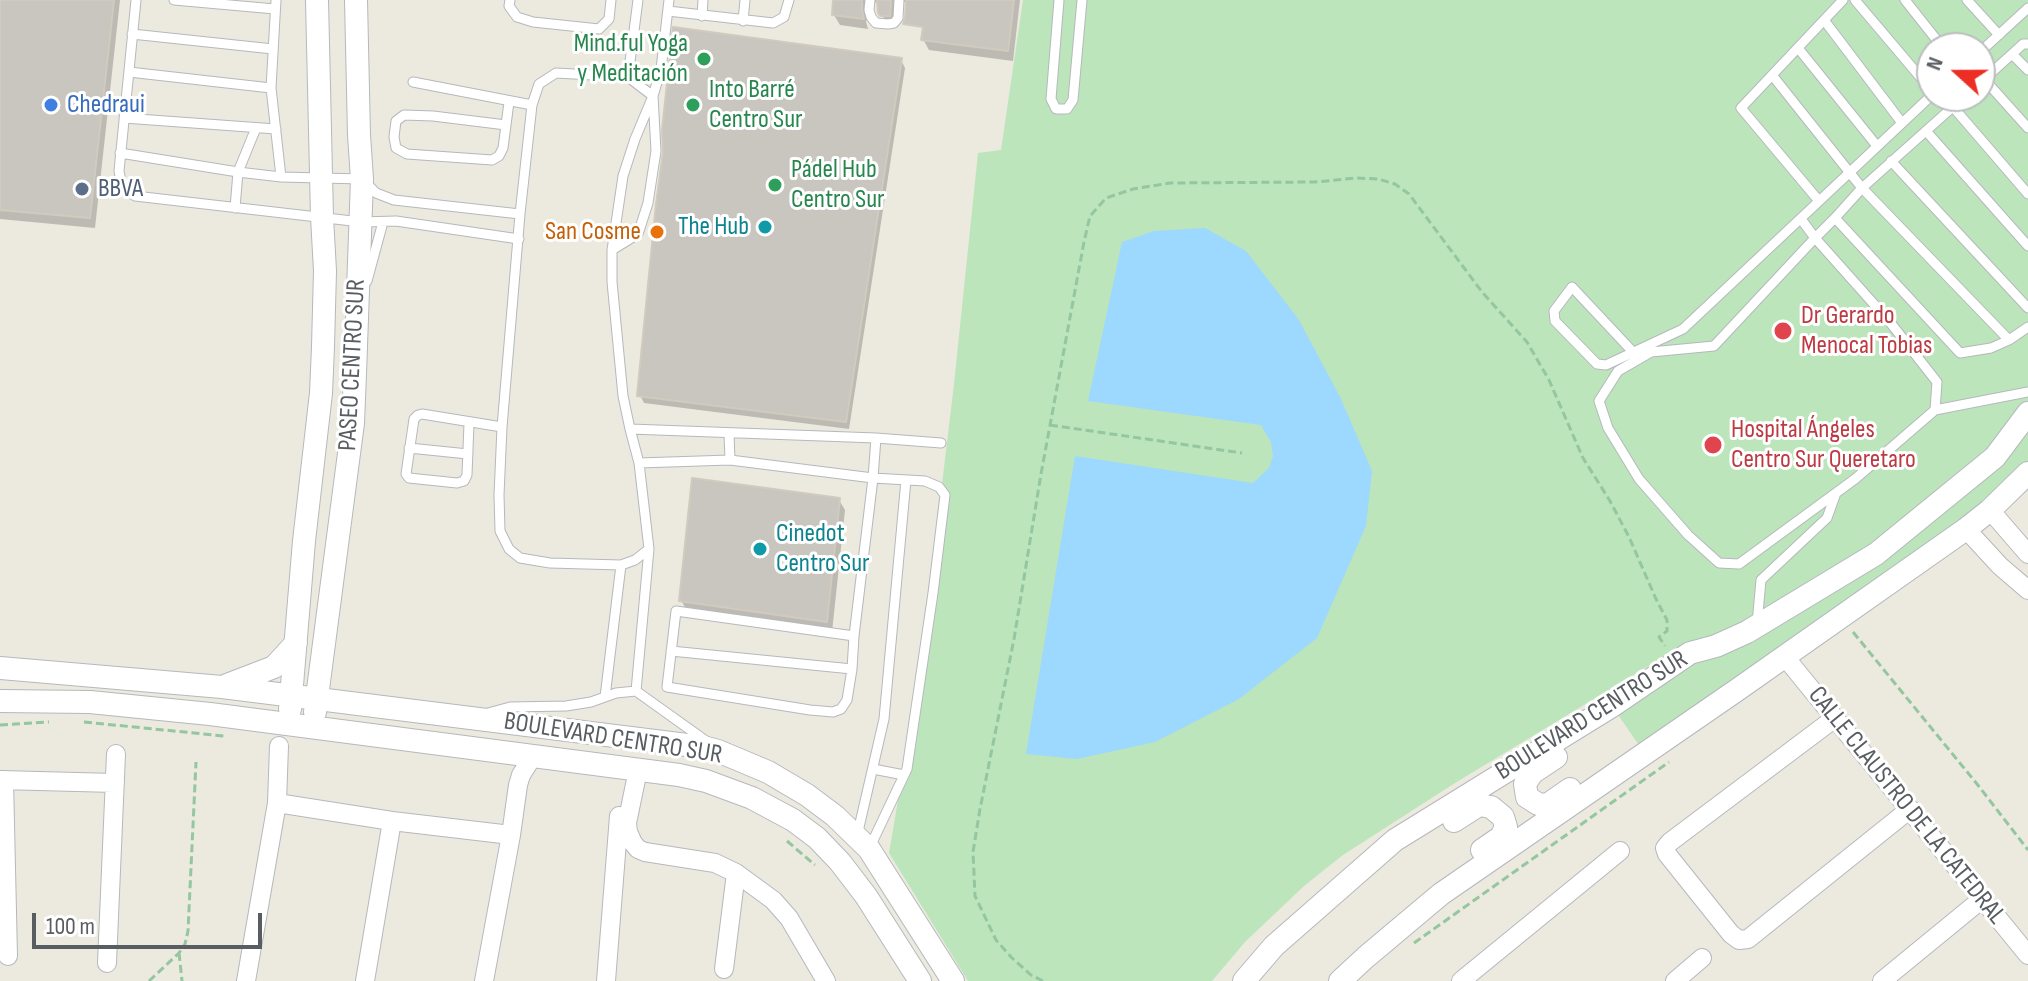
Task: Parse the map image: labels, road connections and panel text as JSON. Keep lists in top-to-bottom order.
{
  "streets": {
    "street": ["PASEO CENTRO SUR", "BOULEVARD CENTRO SUR", "CALLE CLAUSTRO DE LA CATEDRAL"]
  },
  "crossings": [
    ["PASEO CENTRO SUR", "BOULEVARD CENTRO SUR"]
  ],
  "places": [
    "Mind.ful Yoga y Meditación",
    "Chedraui",
    "Into Barré Centro Sur",
    "Pádel Hub Centro Sur",
    "BBVA",
    "The Hub",
    "San Cosme",
    "Dr Gerardo Menocal Tobias",
    "Hospital Ángeles Centro Sur Queretaro",
    "Cinedot Centro Sur"
  ],
  "scale_bar": "100 m",
  "north": "left"
}
